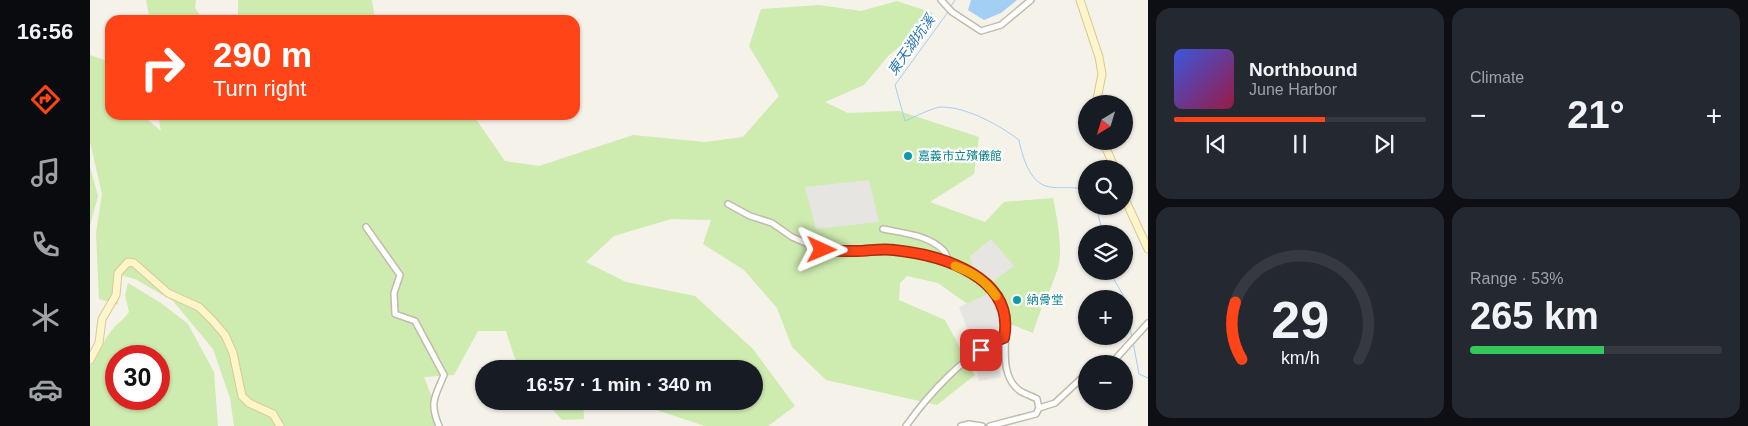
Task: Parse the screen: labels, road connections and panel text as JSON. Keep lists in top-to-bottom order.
{
  "water": ["東天湖坑溪"],
  "places": ["嘉義市立殯儀館", "納骨堂"],
  "north": "bottom left",
  "page": {
    "tabs": "16:56",
    "tile": [
      "Climate",
      ["Range · 53%", "265 km"]
    ],
    "turn": ["290 m", "Turn right"],
    "song": ["Northbound", "June Harbor"],
    "map_buttons": ["+", "−"],
    "heat": ["−", "21°", "+"],
    "limit": "30",
    "trip": "16:57 · 1 min · 340 m",
    "gauge": ["29", "km/h"]
  }
}
